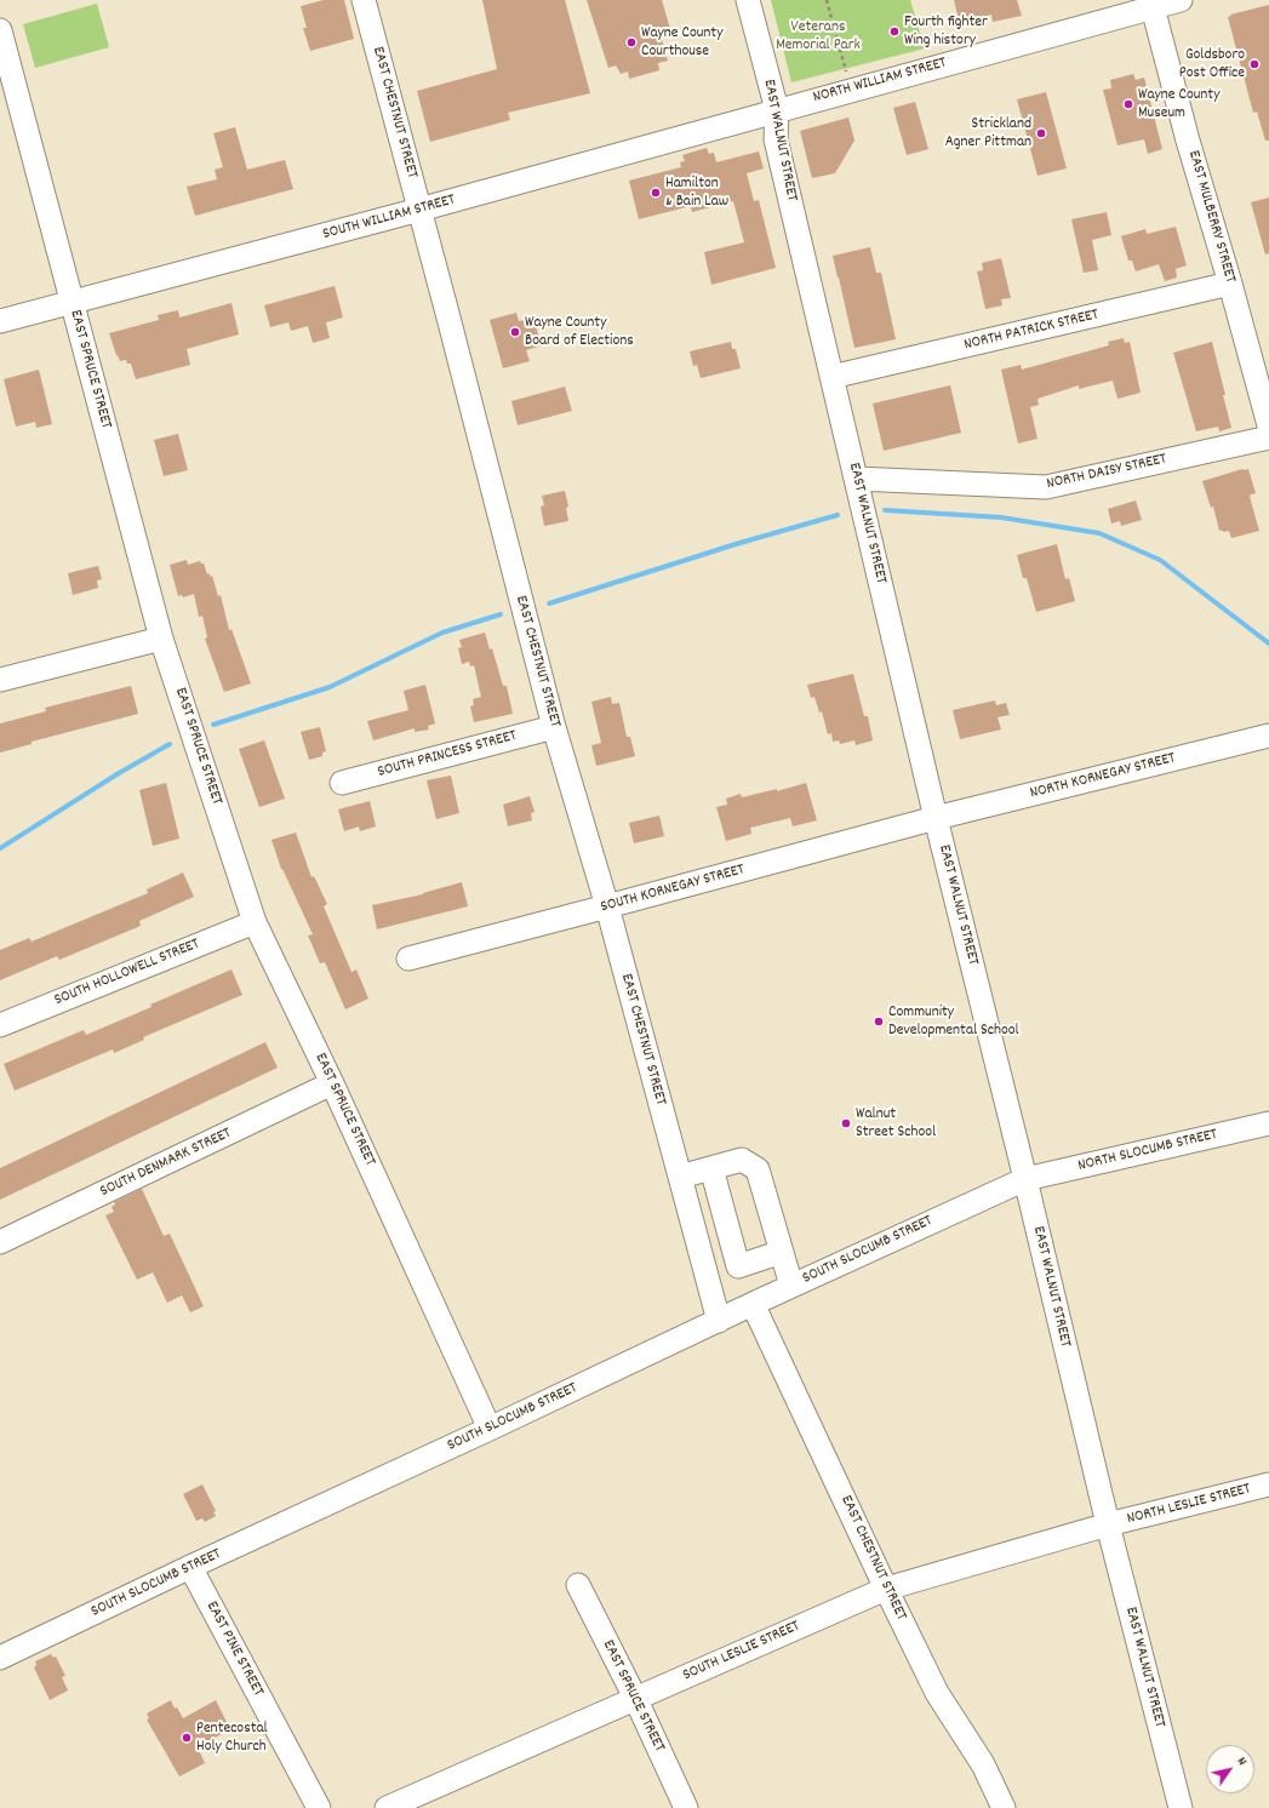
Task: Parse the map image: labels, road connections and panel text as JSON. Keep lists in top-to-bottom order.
{
  "streets": {
    "street": [
      "NORTH WILLIAM STREET",
      "EAST CHESTNUT STREET",
      "EAST WALNUT STREET",
      "EAST MULBERRY STREET",
      "SOUTH WILLIAM STREET",
      "NORTH PATRICK STREET",
      "EAST SPRUCE STREET",
      "NORTH DAISY STREET",
      "SOUTH PRINCESS STREET",
      "NORTH KORNEGAY STREET",
      "SOUTH KORNEGAY STREET",
      "SOUTH HOLLOWELL STREET",
      "NORTH SLOCUMB STREET",
      "SOUTH DENMARK STREET",
      "SOUTH SLOCUMB STREET",
      "NORTH LESLIE STREET",
      "EAST PINE STREET",
      "SOUTH LESLIE STREET"
    ]
  },
  "crossings": [
    ["NORTH WILLIAM STREET", "EAST WALNUT STREET"],
    ["NORTH WILLIAM STREET", "EAST MULBERRY STREET"],
    ["NORTH WILLIAM STREET", "SOUTH WILLIAM STREET"],
    ["EAST CHESTNUT STREET", "SOUTH WILLIAM STREET"],
    ["EAST CHESTNUT STREET", "SOUTH PRINCESS STREET"],
    ["EAST CHESTNUT STREET", "SOUTH KORNEGAY STREET"],
    ["EAST CHESTNUT STREET", "SOUTH SLOCUMB STREET"],
    ["EAST CHESTNUT STREET", "SOUTH LESLIE STREET"],
    ["EAST WALNUT STREET", "SOUTH WILLIAM STREET"],
    ["EAST WALNUT STREET", "NORTH PATRICK STREET"],
    ["EAST WALNUT STREET", "NORTH DAISY STREET"],
    ["EAST WALNUT STREET", "NORTH KORNEGAY STREET"],
    ["EAST WALNUT STREET", "SOUTH KORNEGAY STREET"],
    ["EAST WALNUT STREET", "NORTH SLOCUMB STREET"],
    ["EAST WALNUT STREET", "SOUTH SLOCUMB STREET"],
    ["EAST WALNUT STREET", "NORTH LESLIE STREET"],
    ["EAST WALNUT STREET", "SOUTH LESLIE STREET"],
    ["EAST MULBERRY STREET", "NORTH PATRICK STREET"],
    ["SOUTH WILLIAM STREET", "EAST SPRUCE STREET"],
    ["EAST SPRUCE STREET", "SOUTH HOLLOWELL STREET"],
    ["EAST SPRUCE STREET", "SOUTH DENMARK STREET"],
    ["EAST SPRUCE STREET", "SOUTH SLOCUMB STREET"],
    ["EAST SPRUCE STREET", "SOUTH LESLIE STREET"],
    ["NORTH KORNEGAY STREET", "SOUTH KORNEGAY STREET"],
    ["NORTH SLOCUMB STREET", "SOUTH SLOCUMB STREET"],
    ["SOUTH SLOCUMB STREET", "EAST PINE STREET"],
    ["NORTH LESLIE STREET", "SOUTH LESLIE STREET"]
  ],
  "parks": ["Veterans Memorial Park"],
  "places": [
    "Fourth fighter Wing history",
    "Wayne County Courthouse",
    "Goldsboro Post Office",
    "Wayne County Museum",
    "Strickland Agner Pittman",
    "Hamilton & Bain Law",
    "Wayne County Board of Elections",
    "Community Developmental School",
    "Walnut Street School",
    "Pentecostal Holy Church"
  ],
  "north": "top right"
}
